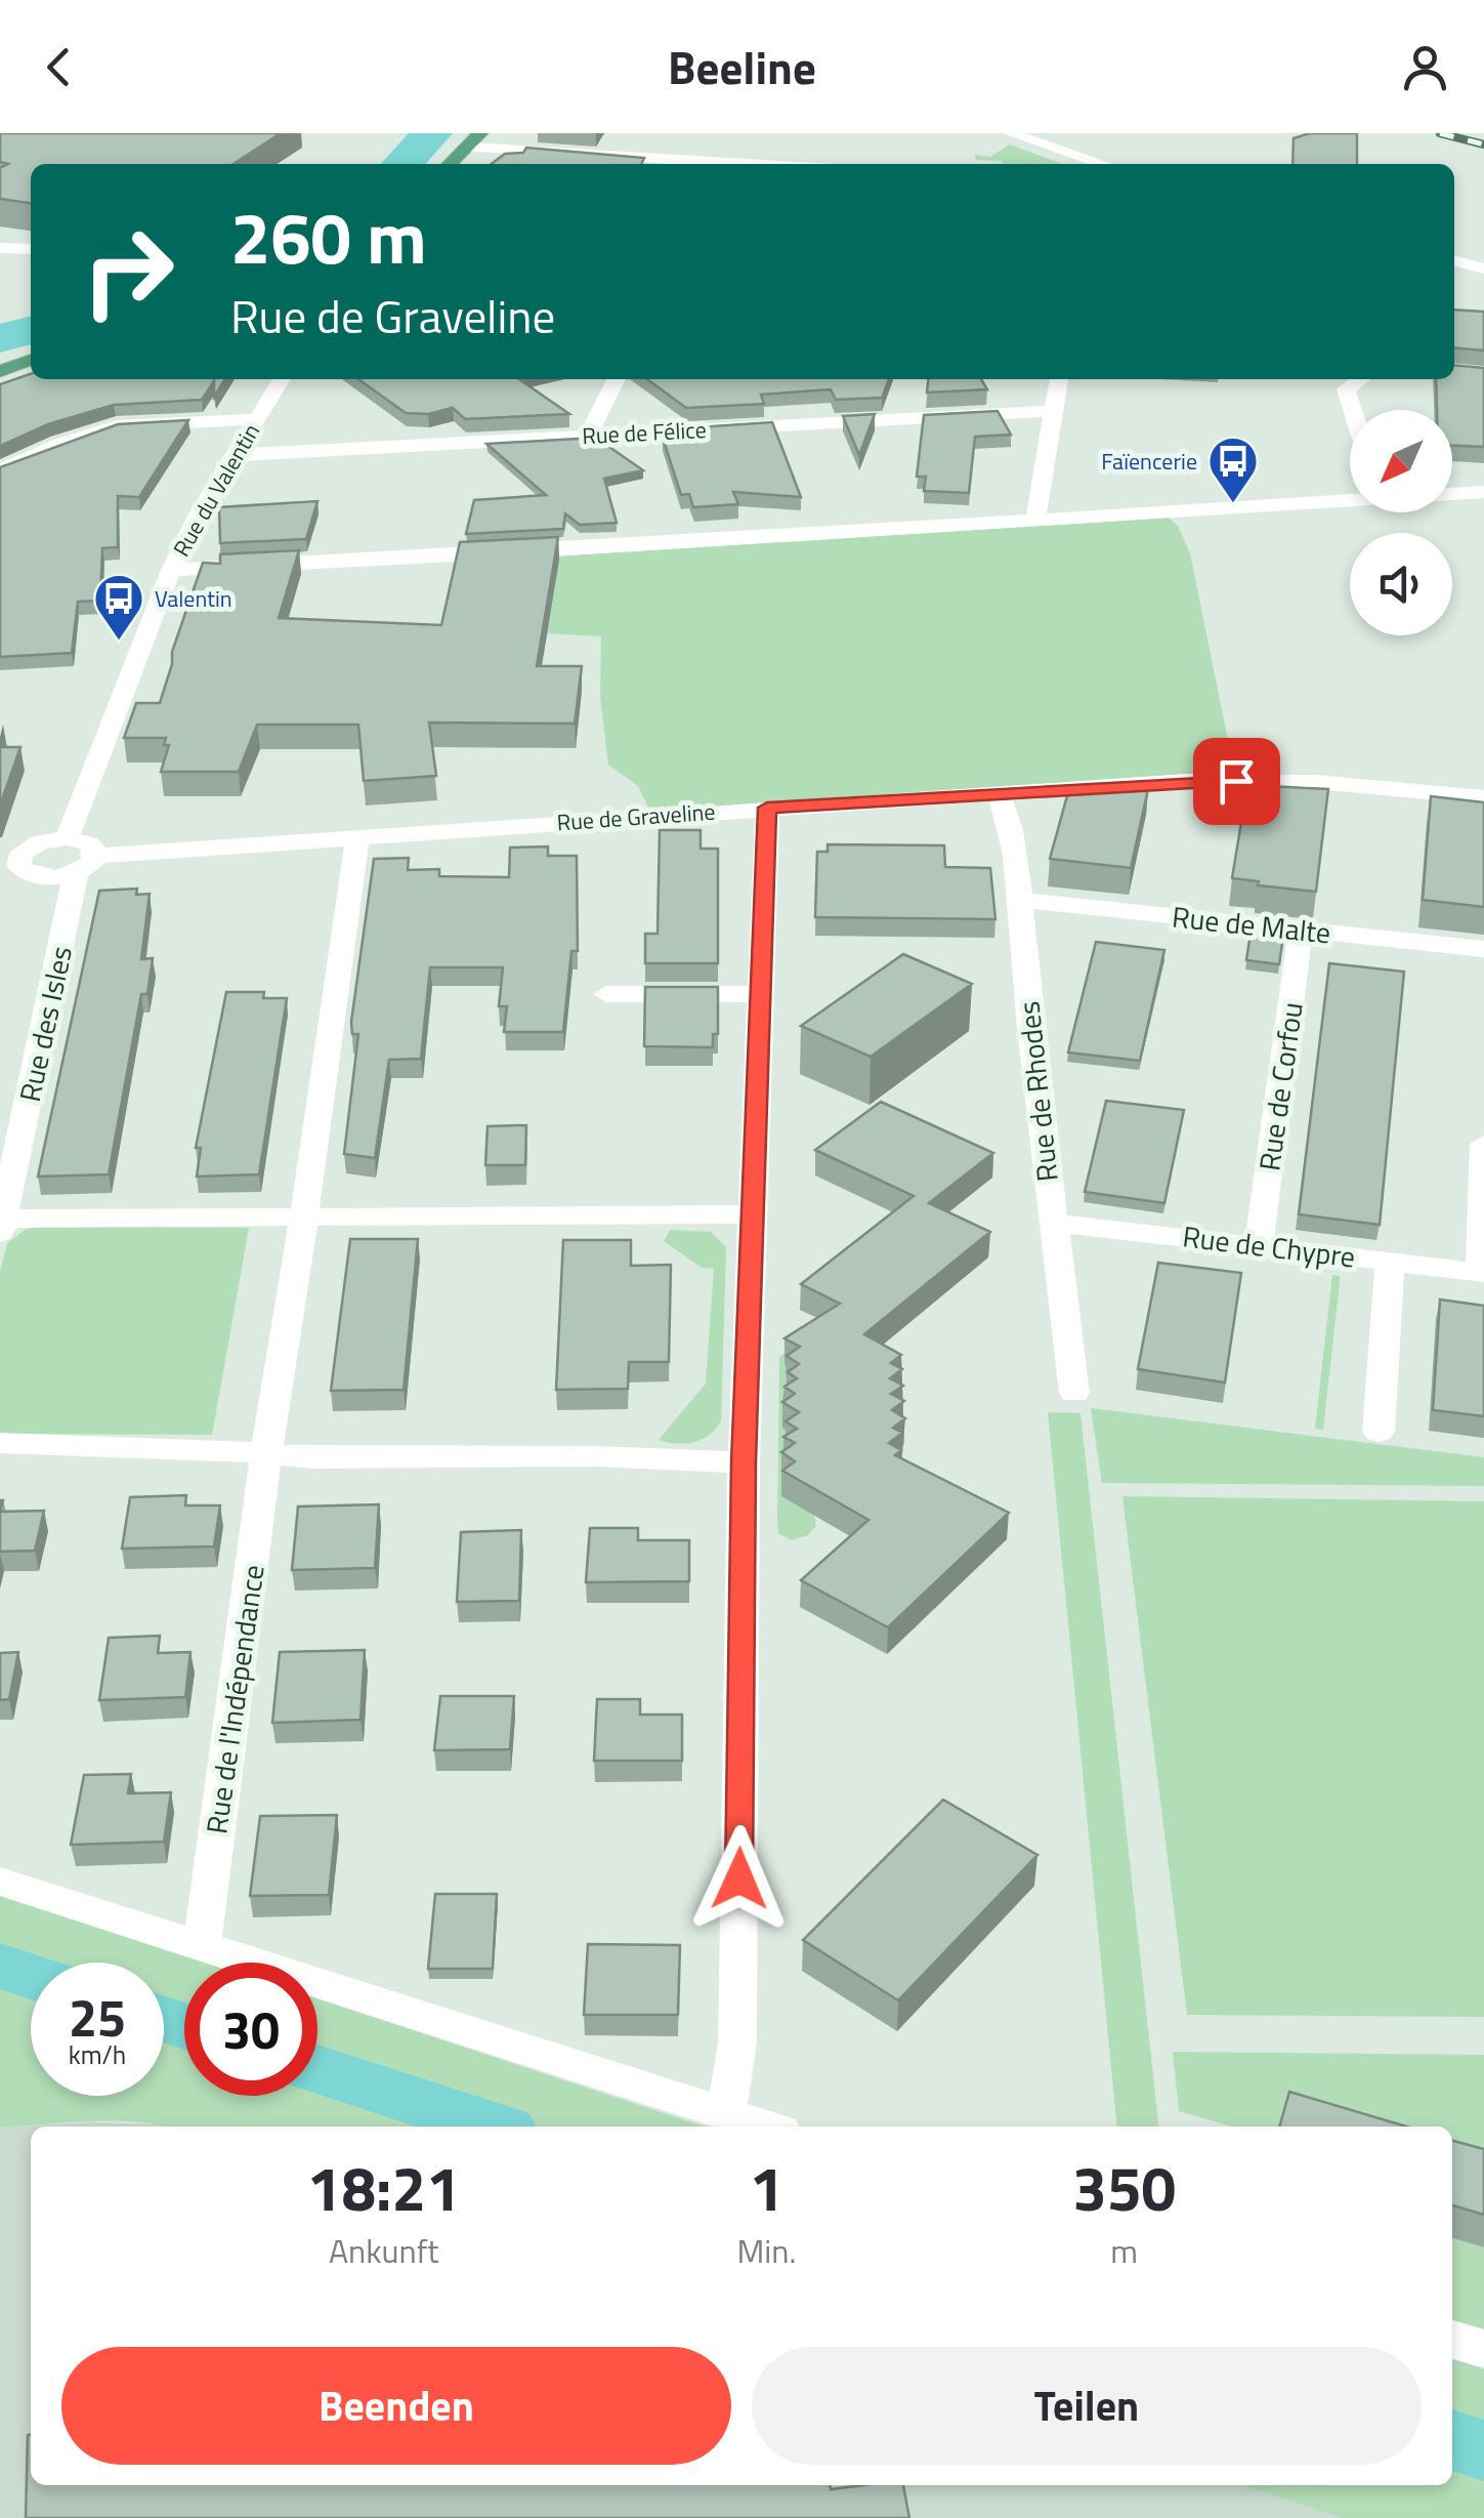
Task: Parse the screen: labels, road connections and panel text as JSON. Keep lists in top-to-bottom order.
{
  "streets": {
    "street": [
      "Rue de Félice",
      "Rue du Valentin",
      "Rue de Graveline",
      "Rue de Malte",
      "Rue des Isles",
      "Rue de Corfou",
      "Rue de Rhodes",
      "Rue de Chypre",
      "Rue de l'Indépendance"
    ]
  },
  "crossings": [
    ["Rue de Félice", "Rue du Valentin"],
    ["Rue de Graveline", "Rue de Rhodes"],
    ["Rue de Graveline", "Rue de l'Indépendance"],
    ["Rue de Malte", "Rue de Corfou"],
    ["Rue de Malte", "Rue de Rhodes"],
    ["Rue de Corfou", "Rue de Chypre"],
    ["Rue de Rhodes", "Rue de Chypre"]
  ],
  "places": {
    "bus stop": ["Faïencerie", "Valentin"]
  },
  "north": "bottom left",
  "page": {
    "header": "Beeline",
    "turn": ["260 m", "Rue de Graveline"],
    "speed": "25 km/h",
    "limit": "30",
    "eta": [
      "18:21",
      "Ankunft",
      "1",
      "Min.",
      "350",
      "m"
    ],
    "buttons": ["Beenden", "Teilen"]
  }
}
